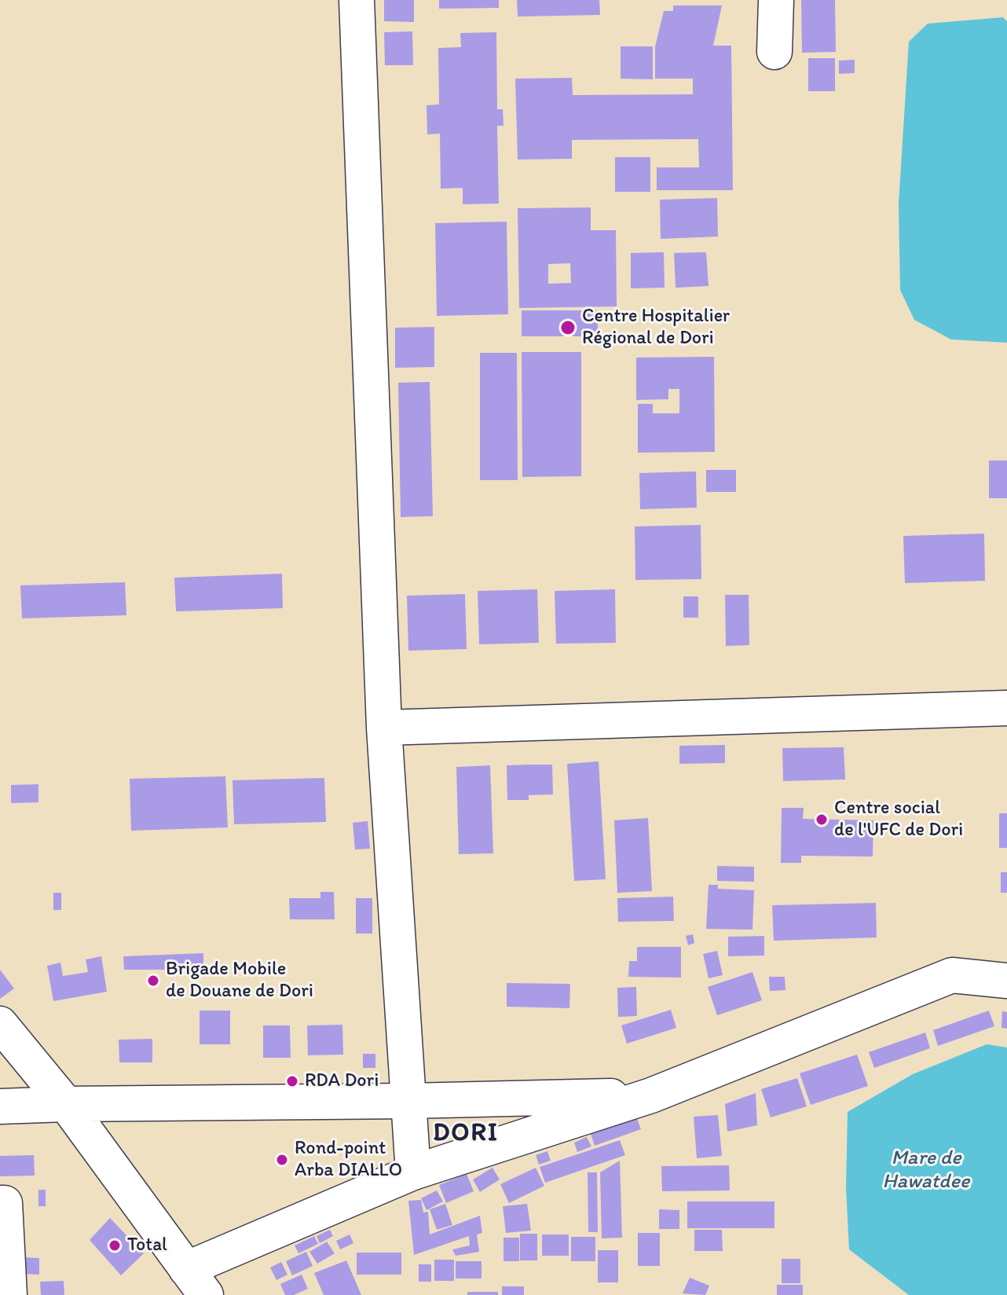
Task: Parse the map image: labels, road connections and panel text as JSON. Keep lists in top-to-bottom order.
{
  "districts": ["DORI"],
  "water": ["Mare de Hawatdee"],
  "places": [
    "Centre Hospitalier Régional de Dori",
    "Centre social de l'UFC de Dori",
    "Brigade Mobile de Douane de Dori",
    "RDA Dori",
    "Rond-point Arba DIALLO",
    "Total"
  ]
}
